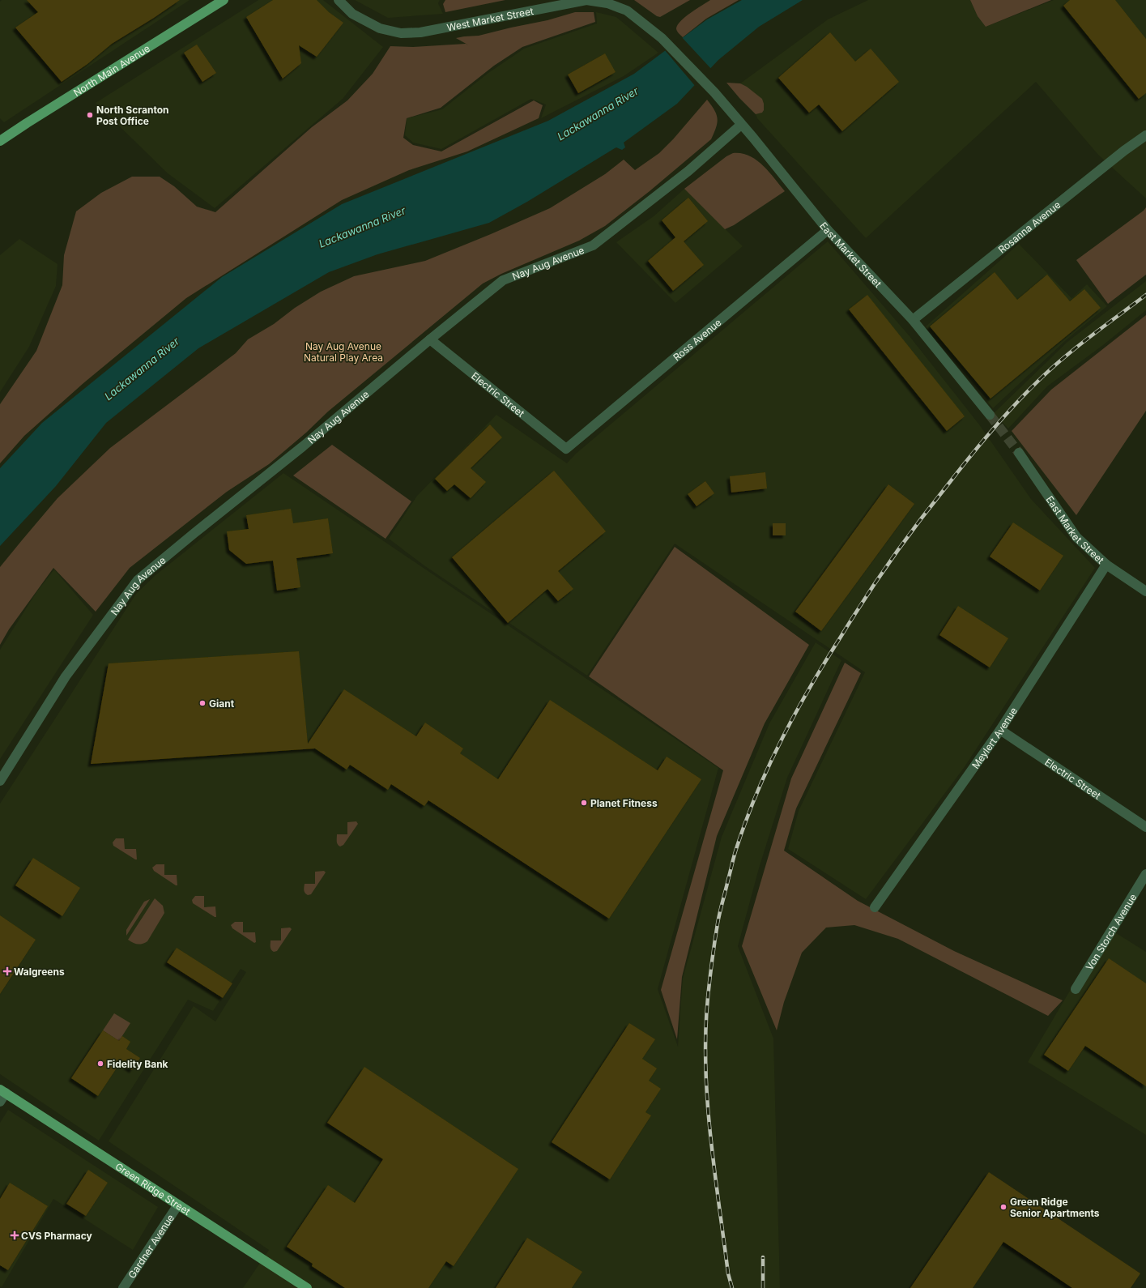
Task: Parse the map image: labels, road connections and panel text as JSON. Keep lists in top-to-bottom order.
{
  "streets": {
    "main road": ["North Main Avenue", "Green Ridge Street"],
    "street": [
      "West Market Street",
      "Rosanna Avenue",
      "East Market Street",
      "Nay Aug Avenue",
      "Ross Avenue",
      "Electric Street",
      "Meylert Avenue",
      "Von Storch Avenue",
      "Gardner Avenue"
    ]
  },
  "crossings": [
    ["West Market Street", "East Market Street"],
    ["Rosanna Avenue", "East Market Street"],
    ["East Market Street", "Nay Aug Avenue"],
    ["East Market Street", "Ross Avenue"],
    ["East Market Street", "Meylert Avenue"],
    ["Nay Aug Avenue", "Electric Street"],
    ["Ross Avenue", "Electric Street"],
    ["Electric Street", "Meylert Avenue"],
    ["Green Ridge Street", "Gardner Avenue"]
  ],
  "water": ["Lackawanna River"],
  "parks": ["Nay Aug Avenue Natural Play Area"],
  "places": {
    "other": [
      "North Scranton Post Office",
      "Giant",
      "Planet Fitness",
      "Fidelity Bank",
      "Green Ridge Senior Apartments"
    ],
    "health": ["Walgreens", "CVS Pharmacy"]
  }
}
